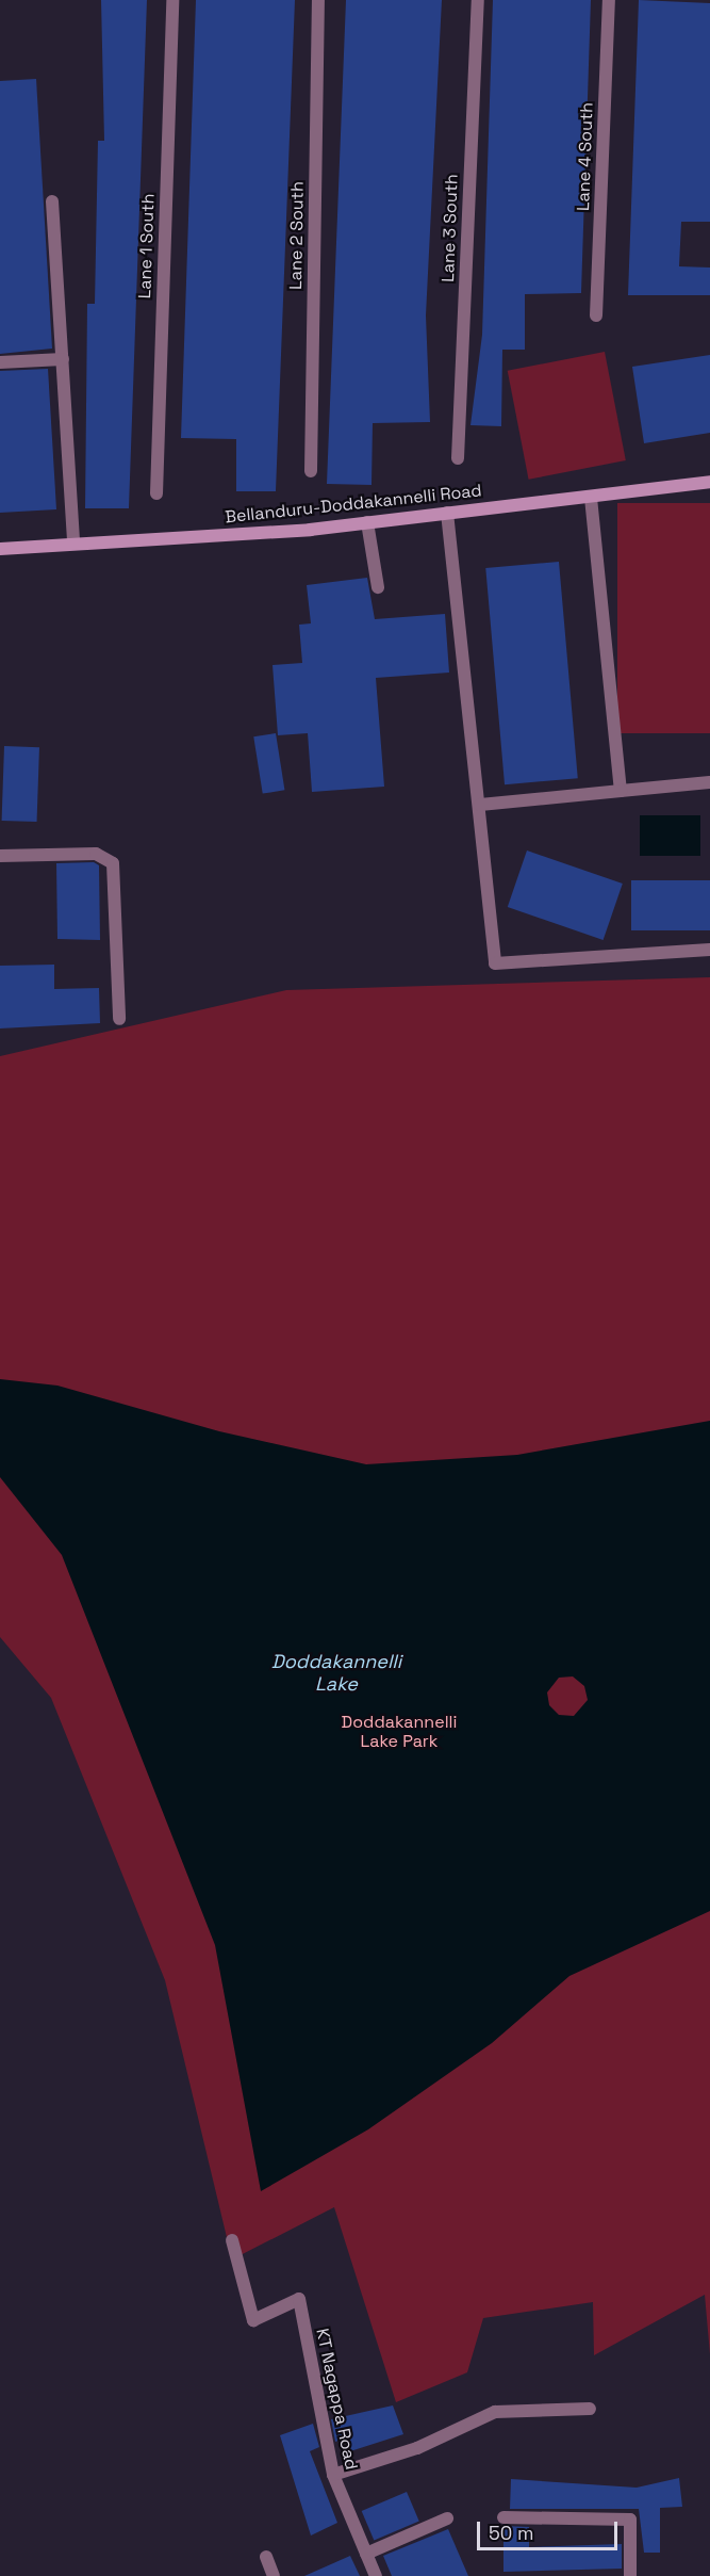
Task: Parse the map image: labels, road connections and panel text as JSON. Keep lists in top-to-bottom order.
{
  "streets": {
    "street": [
      "Lane 4 South",
      "Lane 3 South",
      "Lane 2 South",
      "Lane 1 South",
      "Bellanduru-Doddakannelli Road",
      "KT Nagappa Road"
    ]
  },
  "water": ["Doddakannelli Lake"],
  "parks": ["Doddakannelli Lake Park"],
  "scale_bar": "50 m"
}
